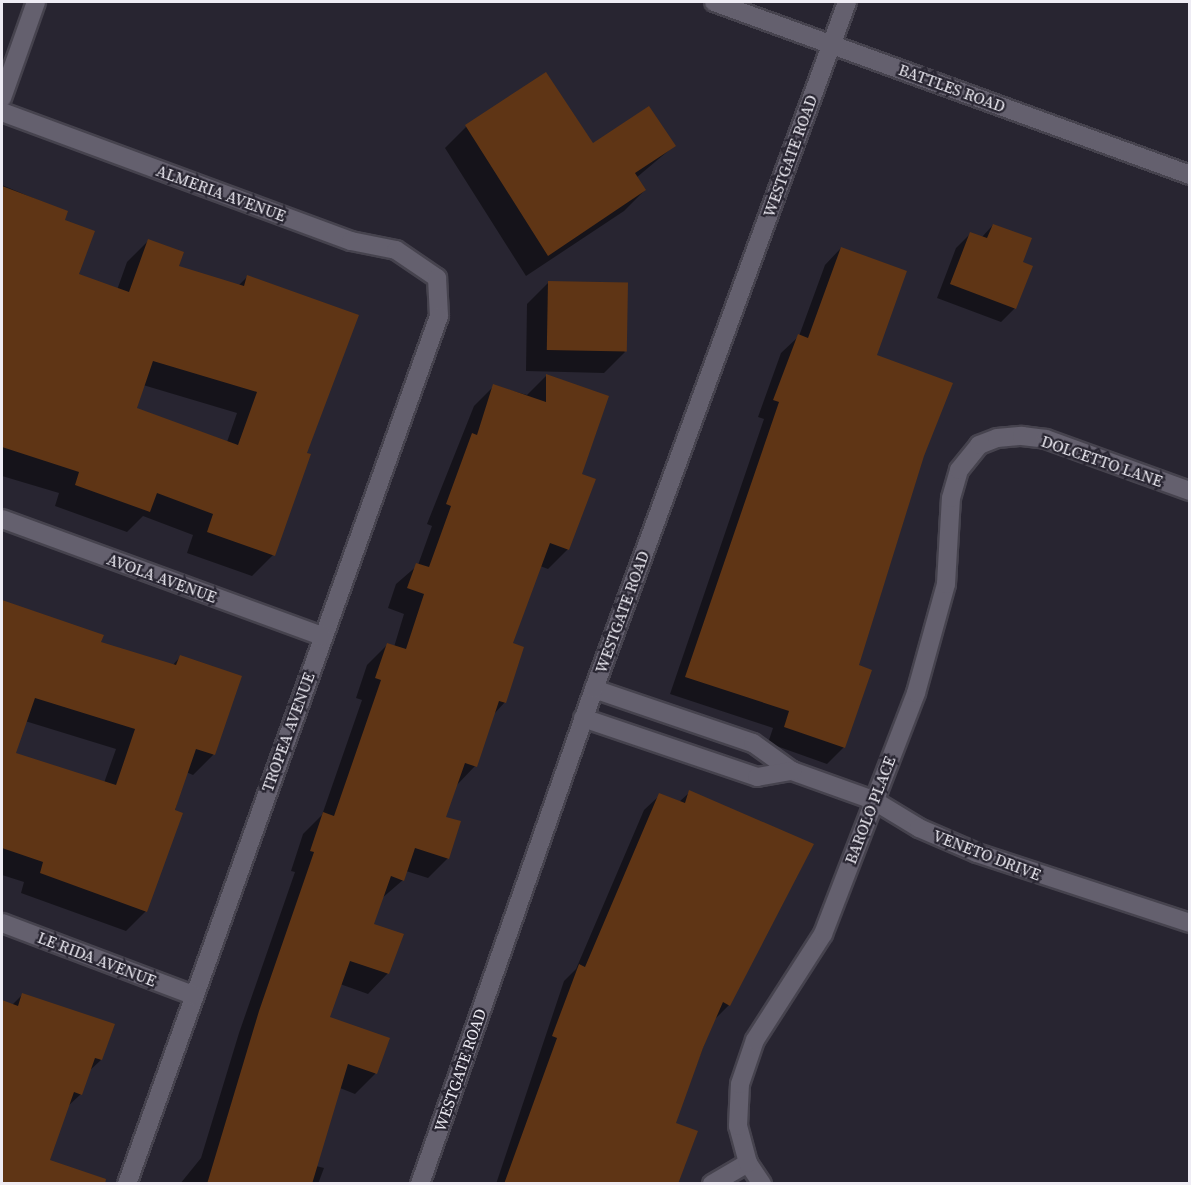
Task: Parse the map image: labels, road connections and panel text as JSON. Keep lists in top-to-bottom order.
{
  "streets": {
    "street": [
      "BATTLES ROAD",
      "WESTGATE ROAD",
      "ALMERIA AVENUE",
      "DOLCETTO LANE",
      "AVOLA AVENUE",
      "TROPEA AVENUE",
      "BAROLO PLACE",
      "VENETO DRIVE",
      "LE RIDA AVENUE"
    ]
  },
  "crossings": [
    ["BATTLES ROAD", "WESTGATE ROAD"],
    ["WESTGATE ROAD", "VENETO DRIVE"],
    ["ALMERIA AVENUE", "TROPEA AVENUE"],
    ["DOLCETTO LANE", "BAROLO PLACE"],
    ["AVOLA AVENUE", "TROPEA AVENUE"],
    ["TROPEA AVENUE", "LE RIDA AVENUE"],
    ["BAROLO PLACE", "VENETO DRIVE"]
  ]
}
